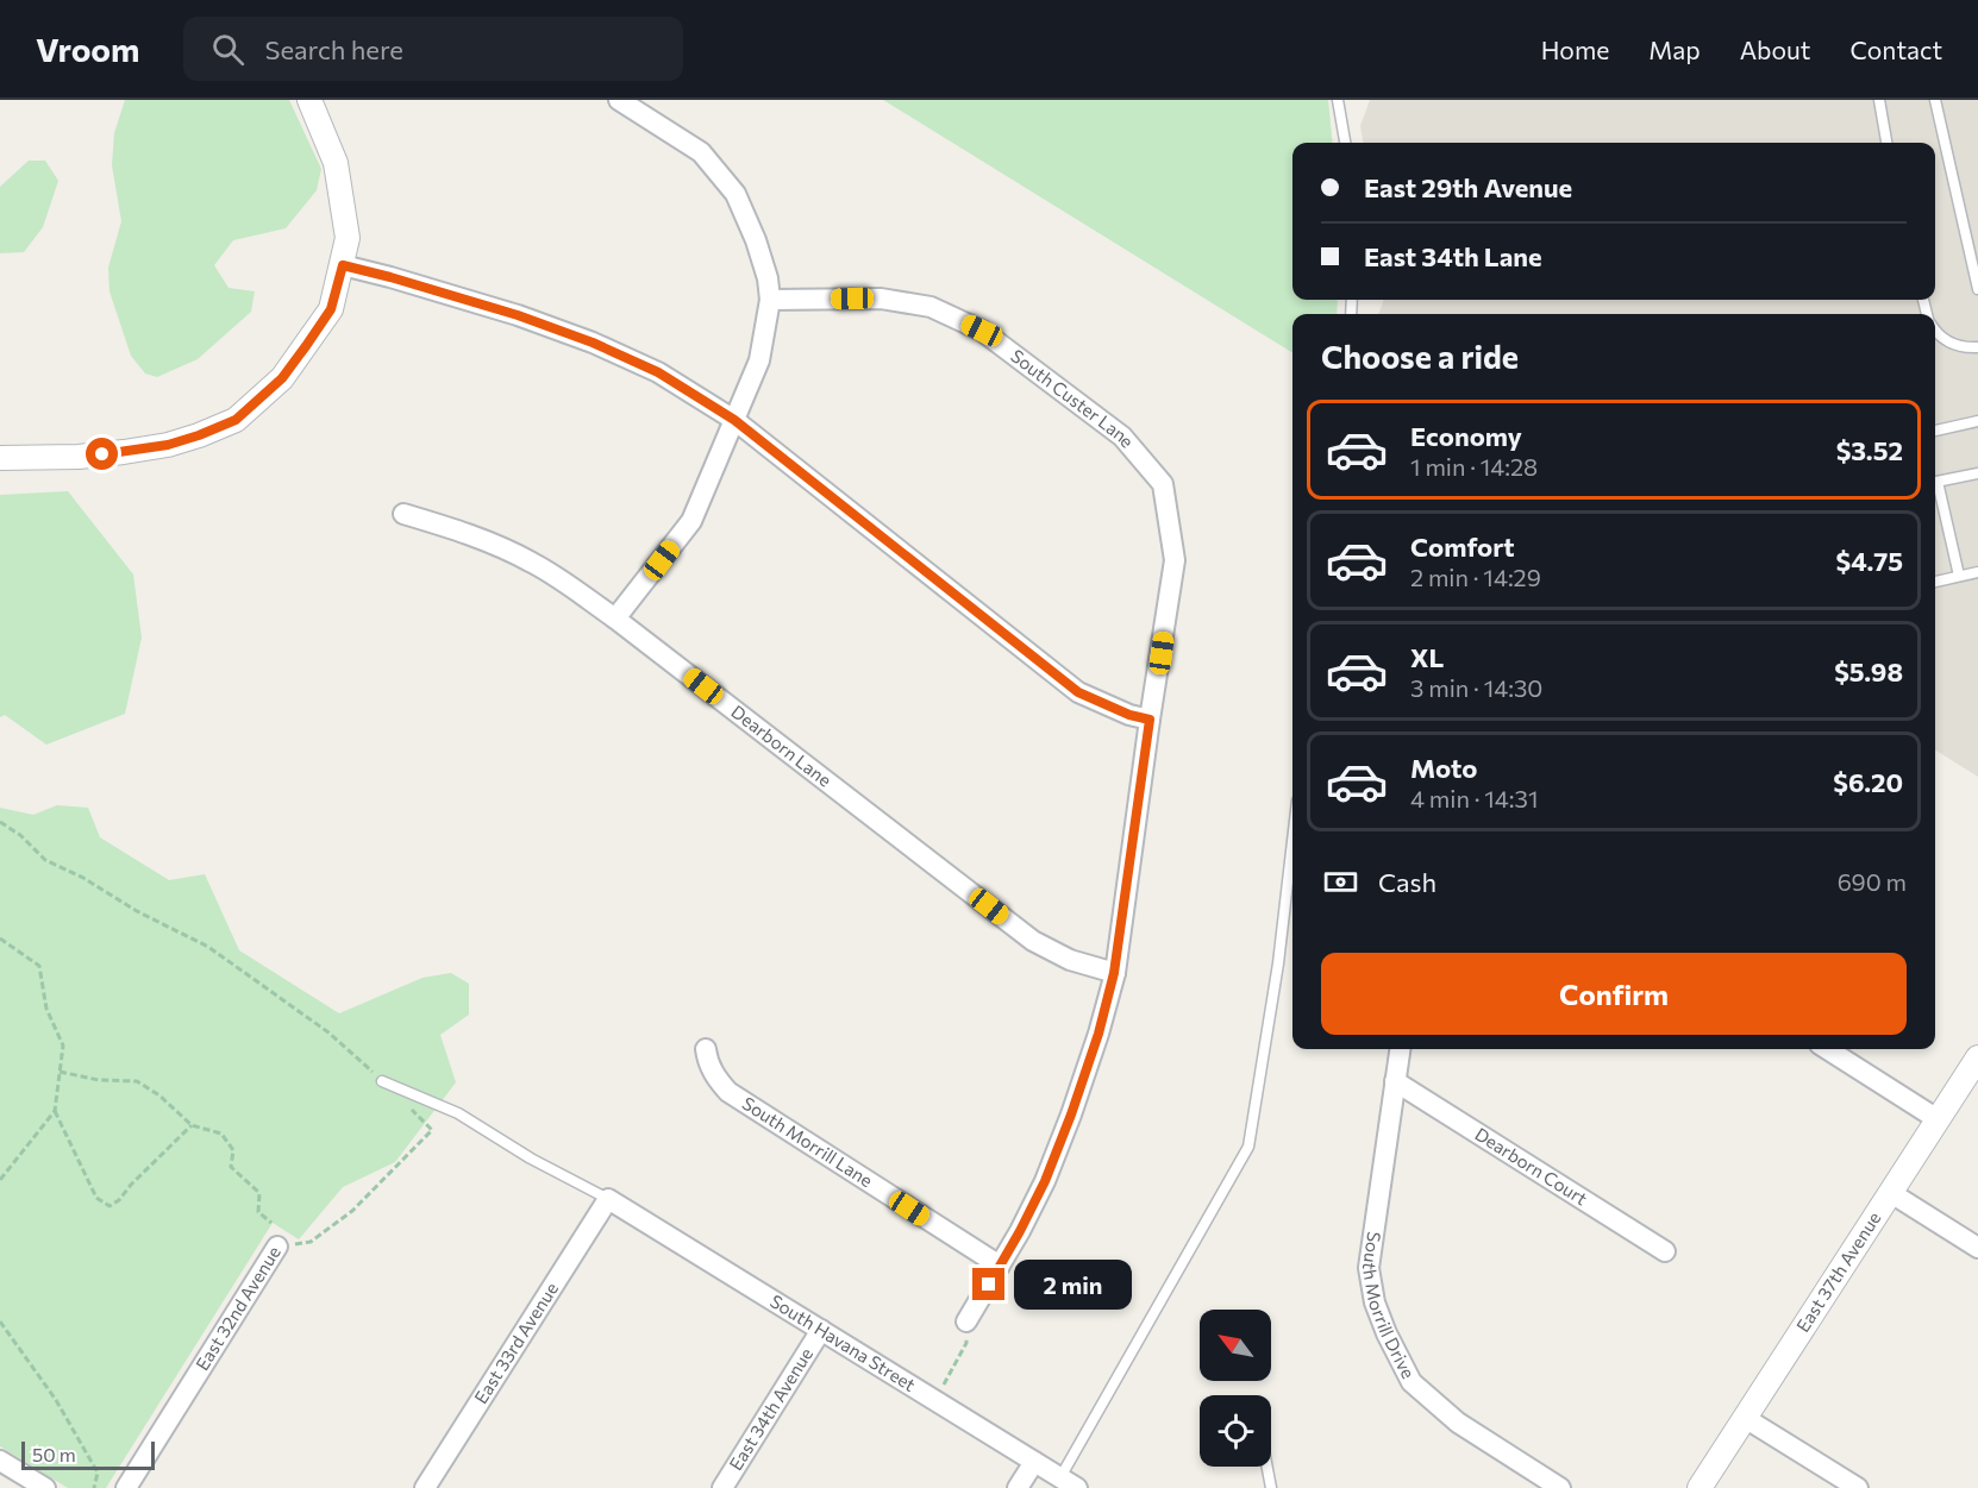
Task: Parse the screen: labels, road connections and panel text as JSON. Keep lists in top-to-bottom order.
{
  "streets": {
    "street": [
      "South Custer Lane",
      "Dearborn Lane",
      "South Morrill Lane",
      "Dearborn Court",
      "East 37th Avenue",
      "South Morrill Drive",
      "East 32nd Avenue",
      "East 33rd Avenue",
      "South Havana Street",
      "East 34th Avenue"
    ]
  },
  "crossings": [
    ["South Custer Lane", "Dearborn Lane"],
    ["South Custer Lane", "South Morrill Lane"],
    ["Dearborn Court", "South Morrill Drive"],
    ["East 33rd Avenue", "South Havana Street"],
    ["South Havana Street", "East 34th Avenue"]
  ],
  "scale_bar": "50 m",
  "north": "top left",
  "page": {
    "header": "Vroom",
    "search": "Search here",
    "nav": [
      "Home",
      "Map",
      "About",
      "Contact"
    ],
    "banner": ["East 29th Avenue", "East 34th Lane"],
    "heading": "Choose a ride",
    "list": [
      {
        "name": "Economy",
        "note": "1 min · 14:28",
        "value": "$3.52"
      },
      {
        "name": "Comfort",
        "note": "2 min · 14:29",
        "value": "$4.75"
      },
      {
        "name": "XL",
        "note": "3 min · 14:30",
        "value": "$5.98"
      },
      {
        "name": "Moto",
        "note": "4 min · 14:31",
        "value": "$6.20"
      }
    ],
    "pay": ["Cash", "690 m"],
    "buttons": "Confirm",
    "bubble": "2 min",
    "scale": "50 m"
  }
}
